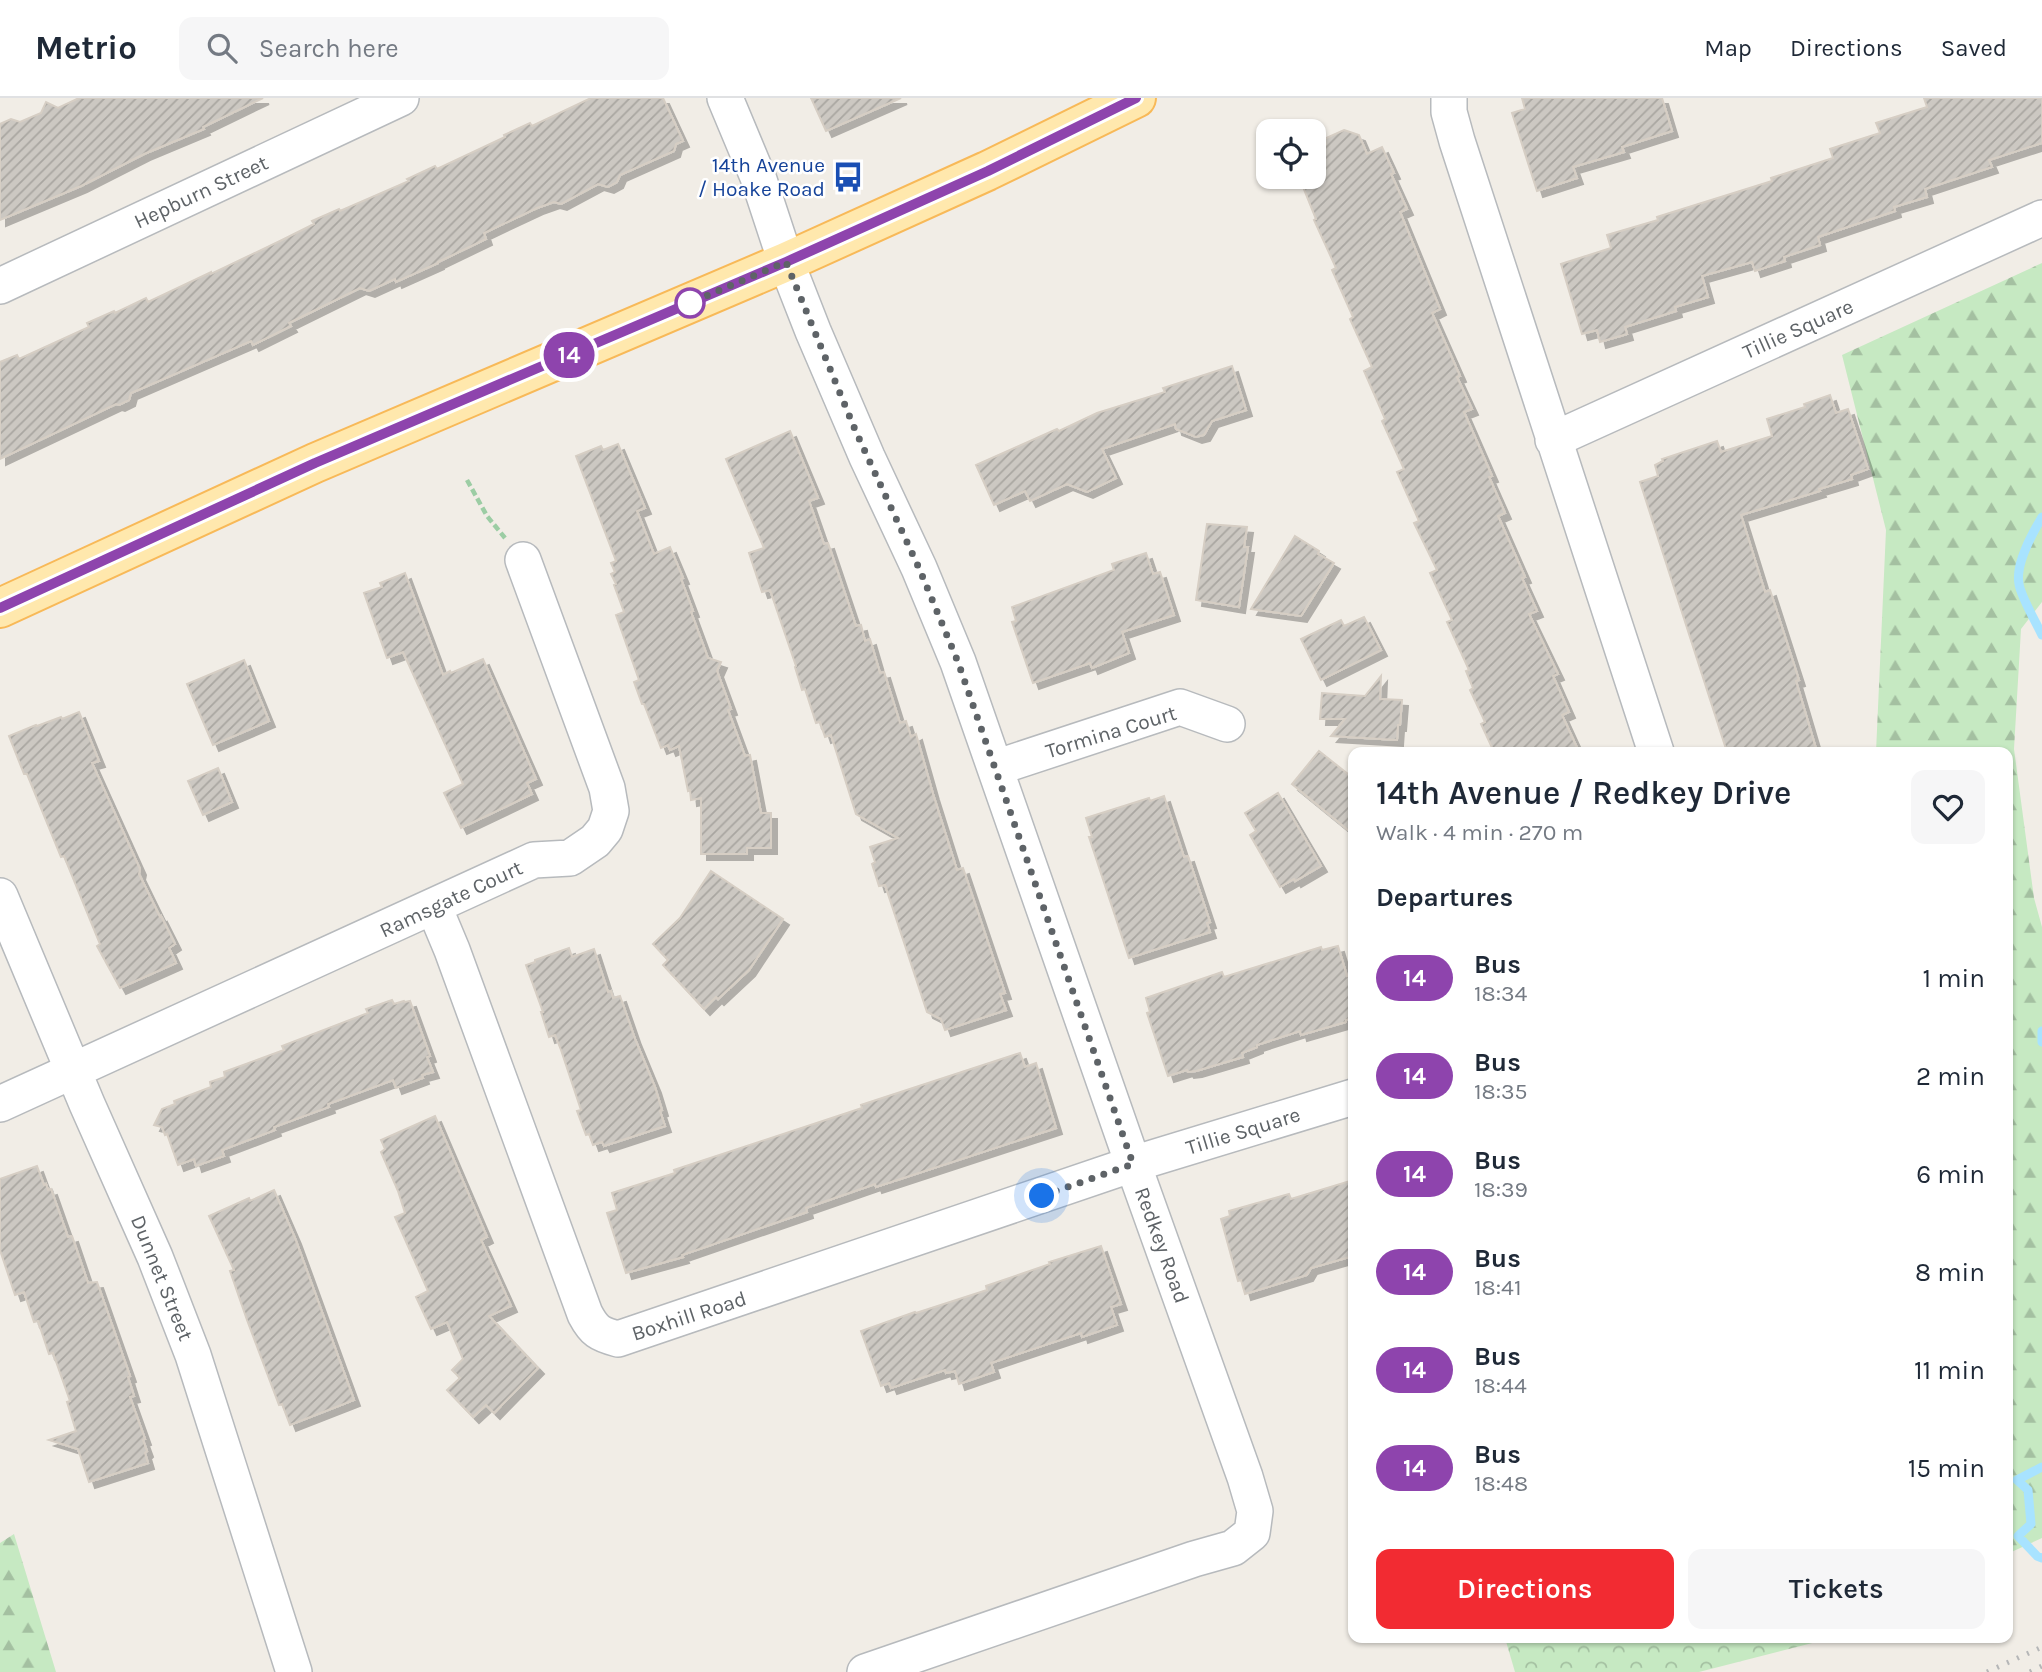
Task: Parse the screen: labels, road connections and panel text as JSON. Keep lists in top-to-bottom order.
{
  "streets": {
    "street": [
      "Hepburn Street",
      "Tillie Square",
      "Tormina Court",
      "Ramsgate Court",
      "Redkey Road",
      "Dunnet Street",
      "Boxhill Road"
    ]
  },
  "crossings": [
    ["Tillie Square", "Redkey Road"],
    ["Tillie Square", "Boxhill Road"],
    ["Tormina Court", "Redkey Road"],
    ["Ramsgate Court", "Dunnet Street"],
    ["Ramsgate Court", "Boxhill Road"],
    ["Redkey Road", "Boxhill Road"]
  ],
  "places": {
    "bus stop": ["14th Avenue / Hoake Road"]
  },
  "lines": ["bus line 14"],
  "page": {
    "header": "Metrio",
    "search": "Search here",
    "nav": ["Map", "Directions", "Saved"],
    "on_map": "14",
    "heading": [
      ["14th Avenue / Redkey Drive", "Walk · 4 min · 270 m"],
      "Departures"
    ],
    "list": [
      {
        "mark": "14",
        "name": "Bus",
        "note": "18:34",
        "value": "1 min"
      },
      {
        "mark": "14",
        "name": "Bus",
        "note": "18:35",
        "value": "2 min"
      },
      {
        "mark": "14",
        "name": "Bus",
        "note": "18:39",
        "value": "6 min"
      },
      {
        "mark": "14",
        "name": "Bus",
        "note": "18:41",
        "value": "8 min"
      },
      {
        "mark": "14",
        "name": "Bus",
        "note": "18:44",
        "value": "11 min"
      },
      {
        "mark": "14",
        "name": "Bus",
        "note": "18:48",
        "value": "15 min"
      }
    ],
    "buttons": ["Directions", "Tickets"]
  }
}
